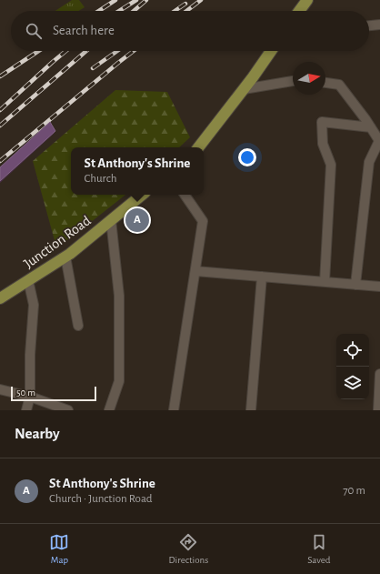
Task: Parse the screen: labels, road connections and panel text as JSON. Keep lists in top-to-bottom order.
{
  "streets": {
    "main road": ["Junction Road"]
  },
  "scale_bar": "50 m",
  "north": "right",
  "page": {
    "search": "Search here",
    "popup": ["St Anthony's Shrine", "Church"],
    "pins": "A",
    "scale": "50 m",
    "heading": "Nearby",
    "list": [
      {
        "mark": "A",
        "name": "St Anthony's Shrine",
        "note": "Church · Junction Road",
        "value": "70 m"
      }
    ],
    "nav": ["Map", "Directions", "Saved"]
  }
}
